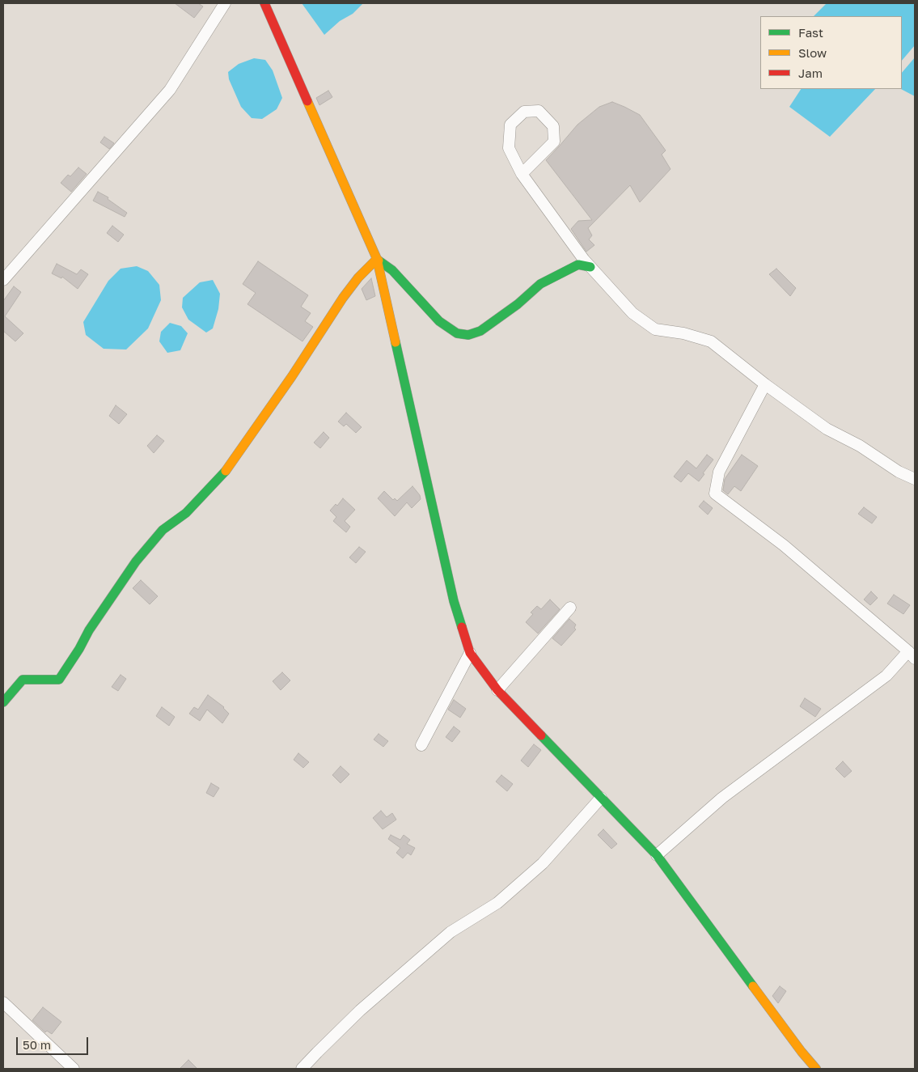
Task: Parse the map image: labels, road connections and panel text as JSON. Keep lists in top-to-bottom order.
{
  "legend": ["Fast", "Slow", "Jam"],
  "scale_bar": "50 m"
}
